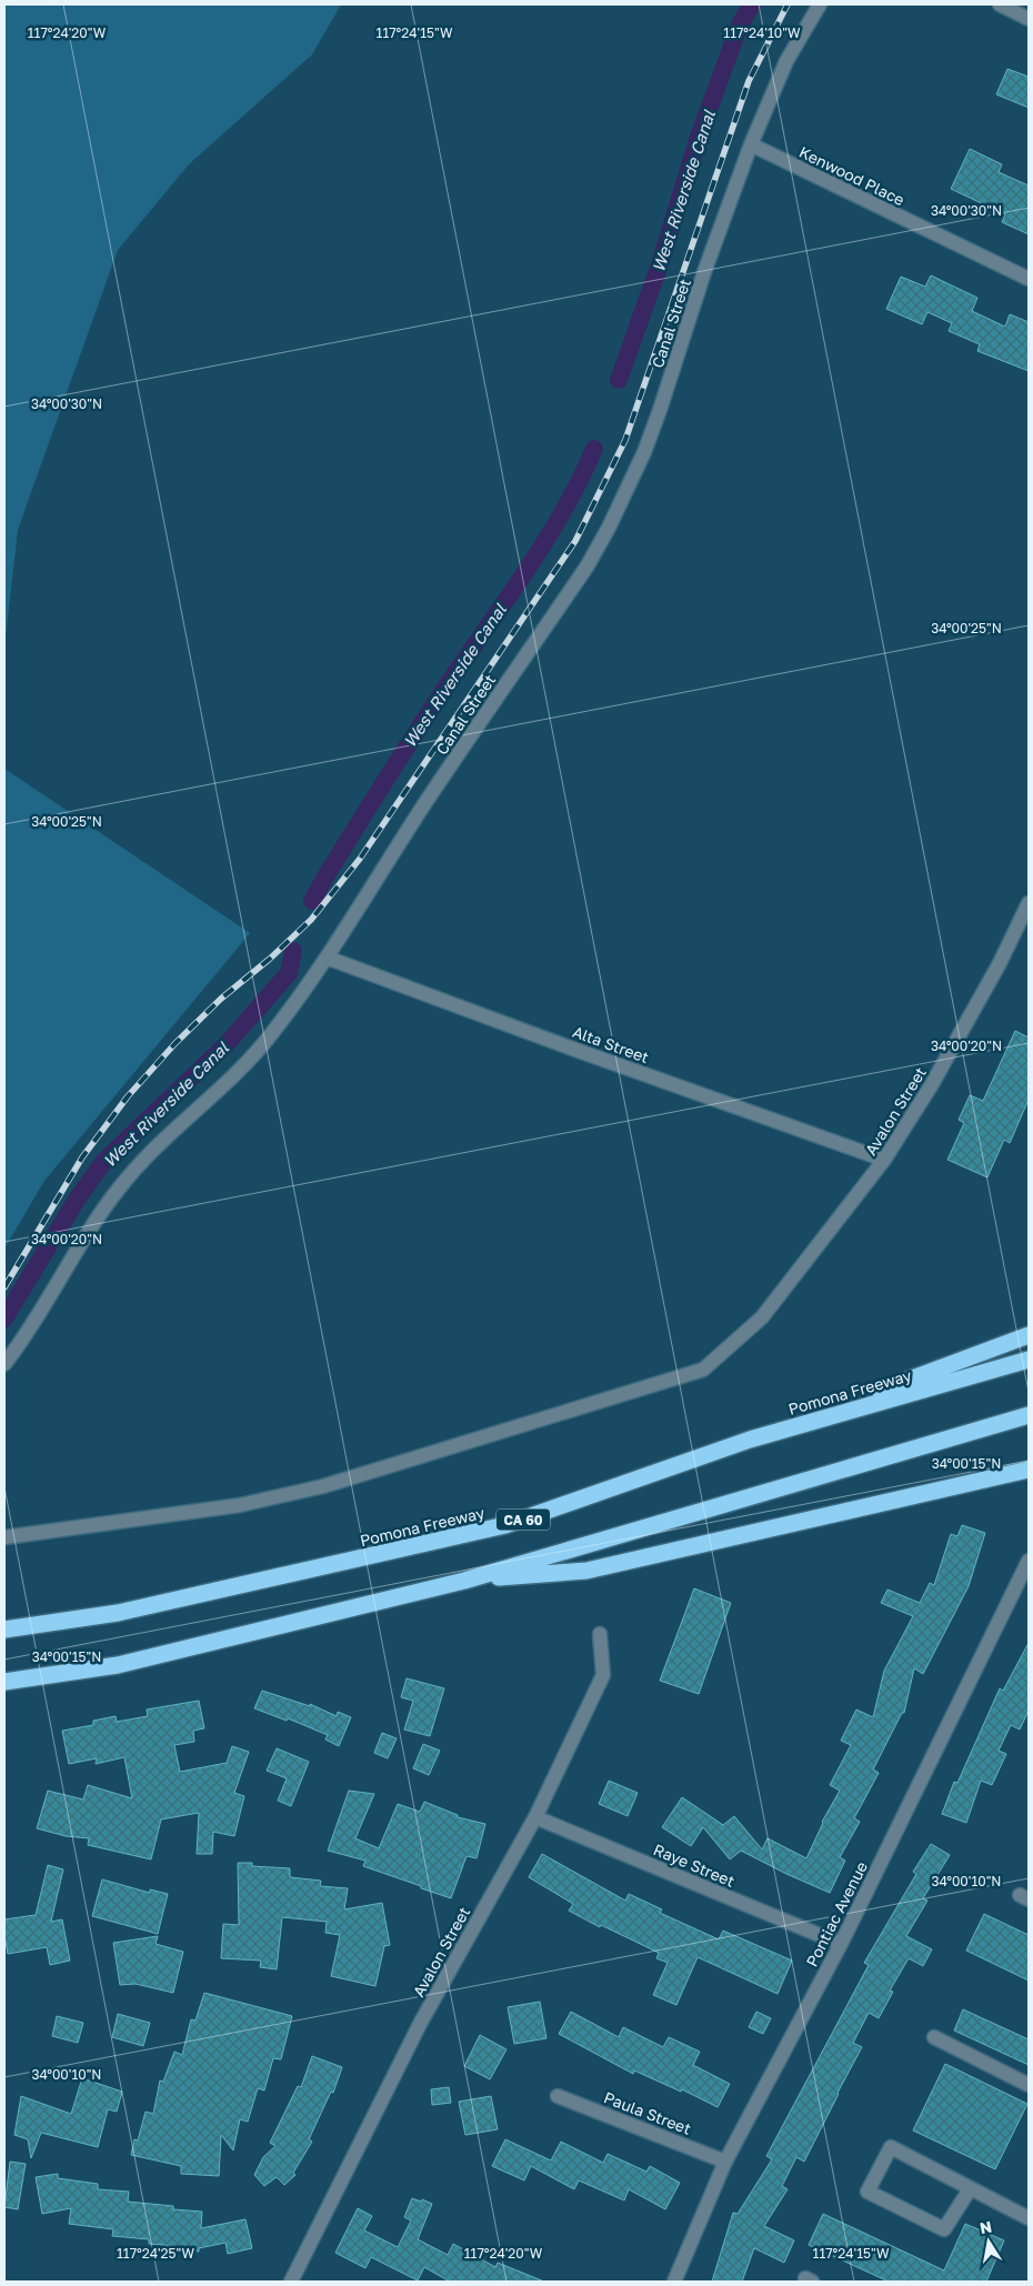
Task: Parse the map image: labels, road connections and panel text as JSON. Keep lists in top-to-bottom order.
{
  "streets": {
    "highway": ["Pomona Freeway", "CA 60"],
    "street": [
      "Kenwood Place",
      "Canal Street",
      "Alta Street",
      "Avalon Street",
      "Raye Street",
      "Pontiac Avenue",
      "Paula Street"
    ]
  },
  "crossings": [
    ["Kenwood Place", "Canal Street"],
    ["Canal Street", "Alta Street"],
    ["Alta Street", "Avalon Street"],
    ["Avalon Street", "Raye Street"],
    ["Raye Street", "Pontiac Avenue"],
    ["Pontiac Avenue", "Paula Street"]
  ],
  "water": ["West Riverside Canal"],
  "north": "top",
  "coordinates": [
    "117°24'20\"W",
    "117°24'15\"W",
    "117°24'10\"W",
    "34°00'30\"N",
    "34°00'25\"N",
    "34°00'20\"N",
    "34°00'15\"N",
    "34°00'10\"N",
    "117°24'25\"W"
  ]
}
